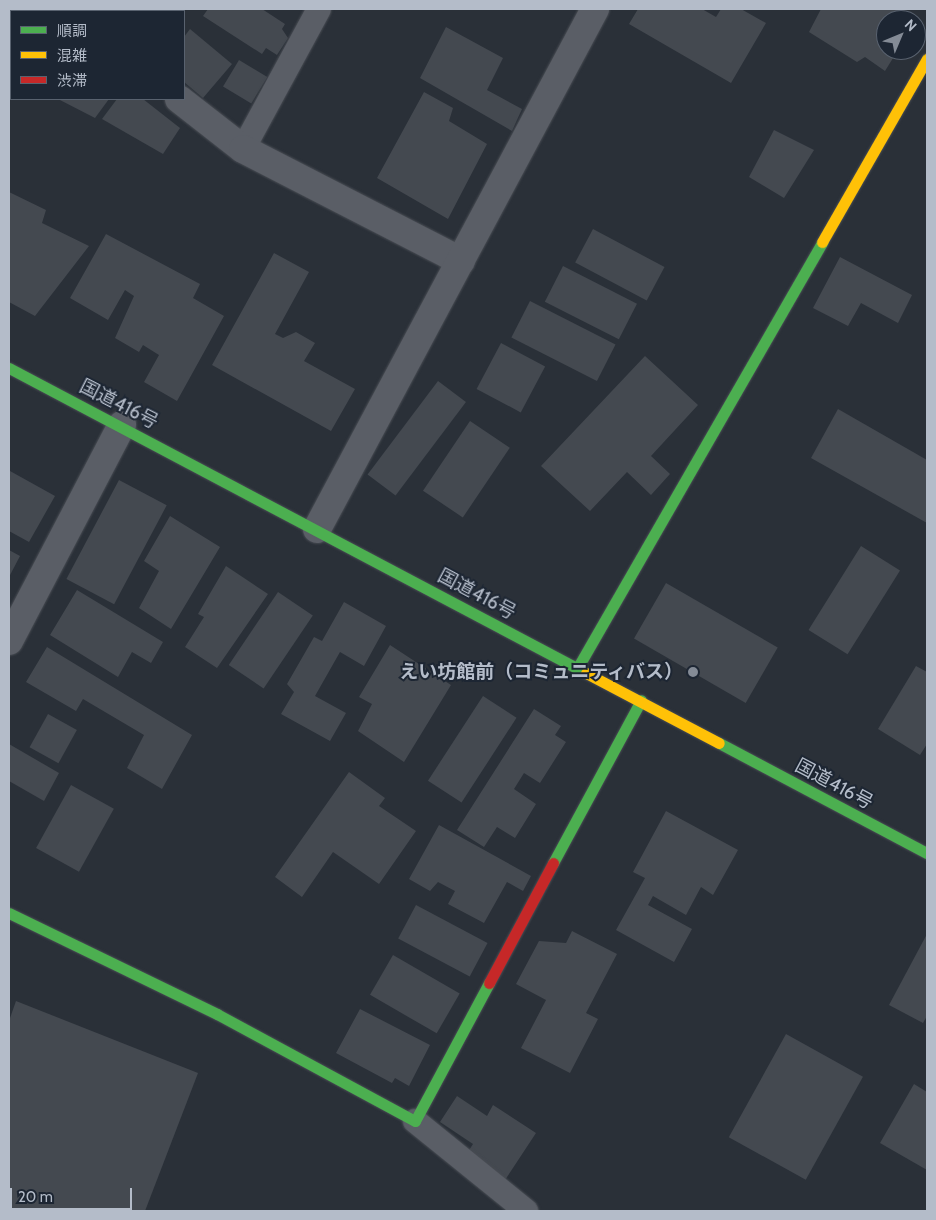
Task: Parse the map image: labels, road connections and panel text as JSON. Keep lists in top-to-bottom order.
{
  "streets": {
    "main road": ["国道416号"]
  },
  "places": ["えい坊館前（コミュニティバス）"],
  "legend": ["順調", "混雑", "渋滞"],
  "scale_bar": "20 m",
  "north": "top right"
}
